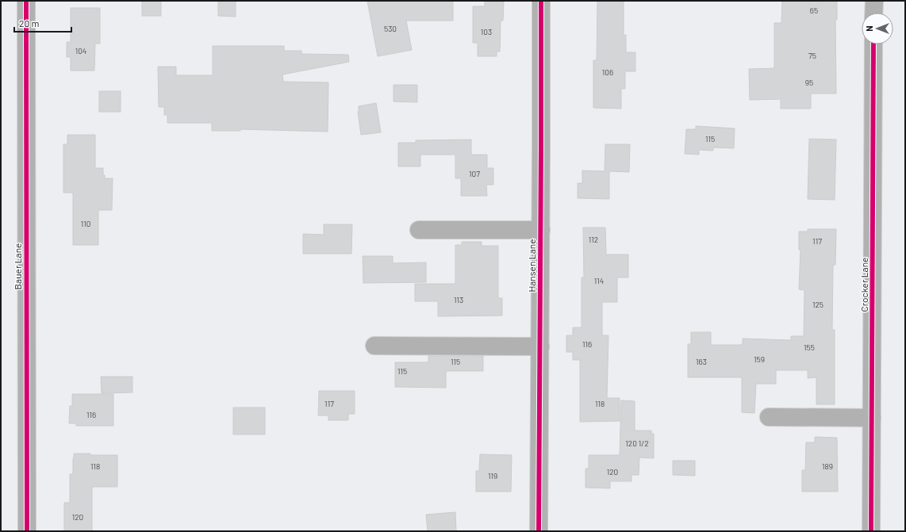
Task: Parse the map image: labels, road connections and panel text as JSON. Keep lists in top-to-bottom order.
{
  "streets": {
    "street": ["Hansen Lane", "Bauer Lane", "Crocker Lane"]
  },
  "house_numbers": [
    "65",
    "530",
    "103",
    "104",
    "75",
    "106",
    "95",
    "115",
    "107",
    "110",
    "112",
    "117",
    "114",
    "113",
    "125",
    "116",
    "155",
    "159",
    "115",
    "163",
    "115",
    "117",
    "118",
    "116",
    "120 1/2",
    "118",
    "189",
    "120",
    "119",
    "120"
  ],
  "scale_bar": "20 m",
  "north": "left"
}
